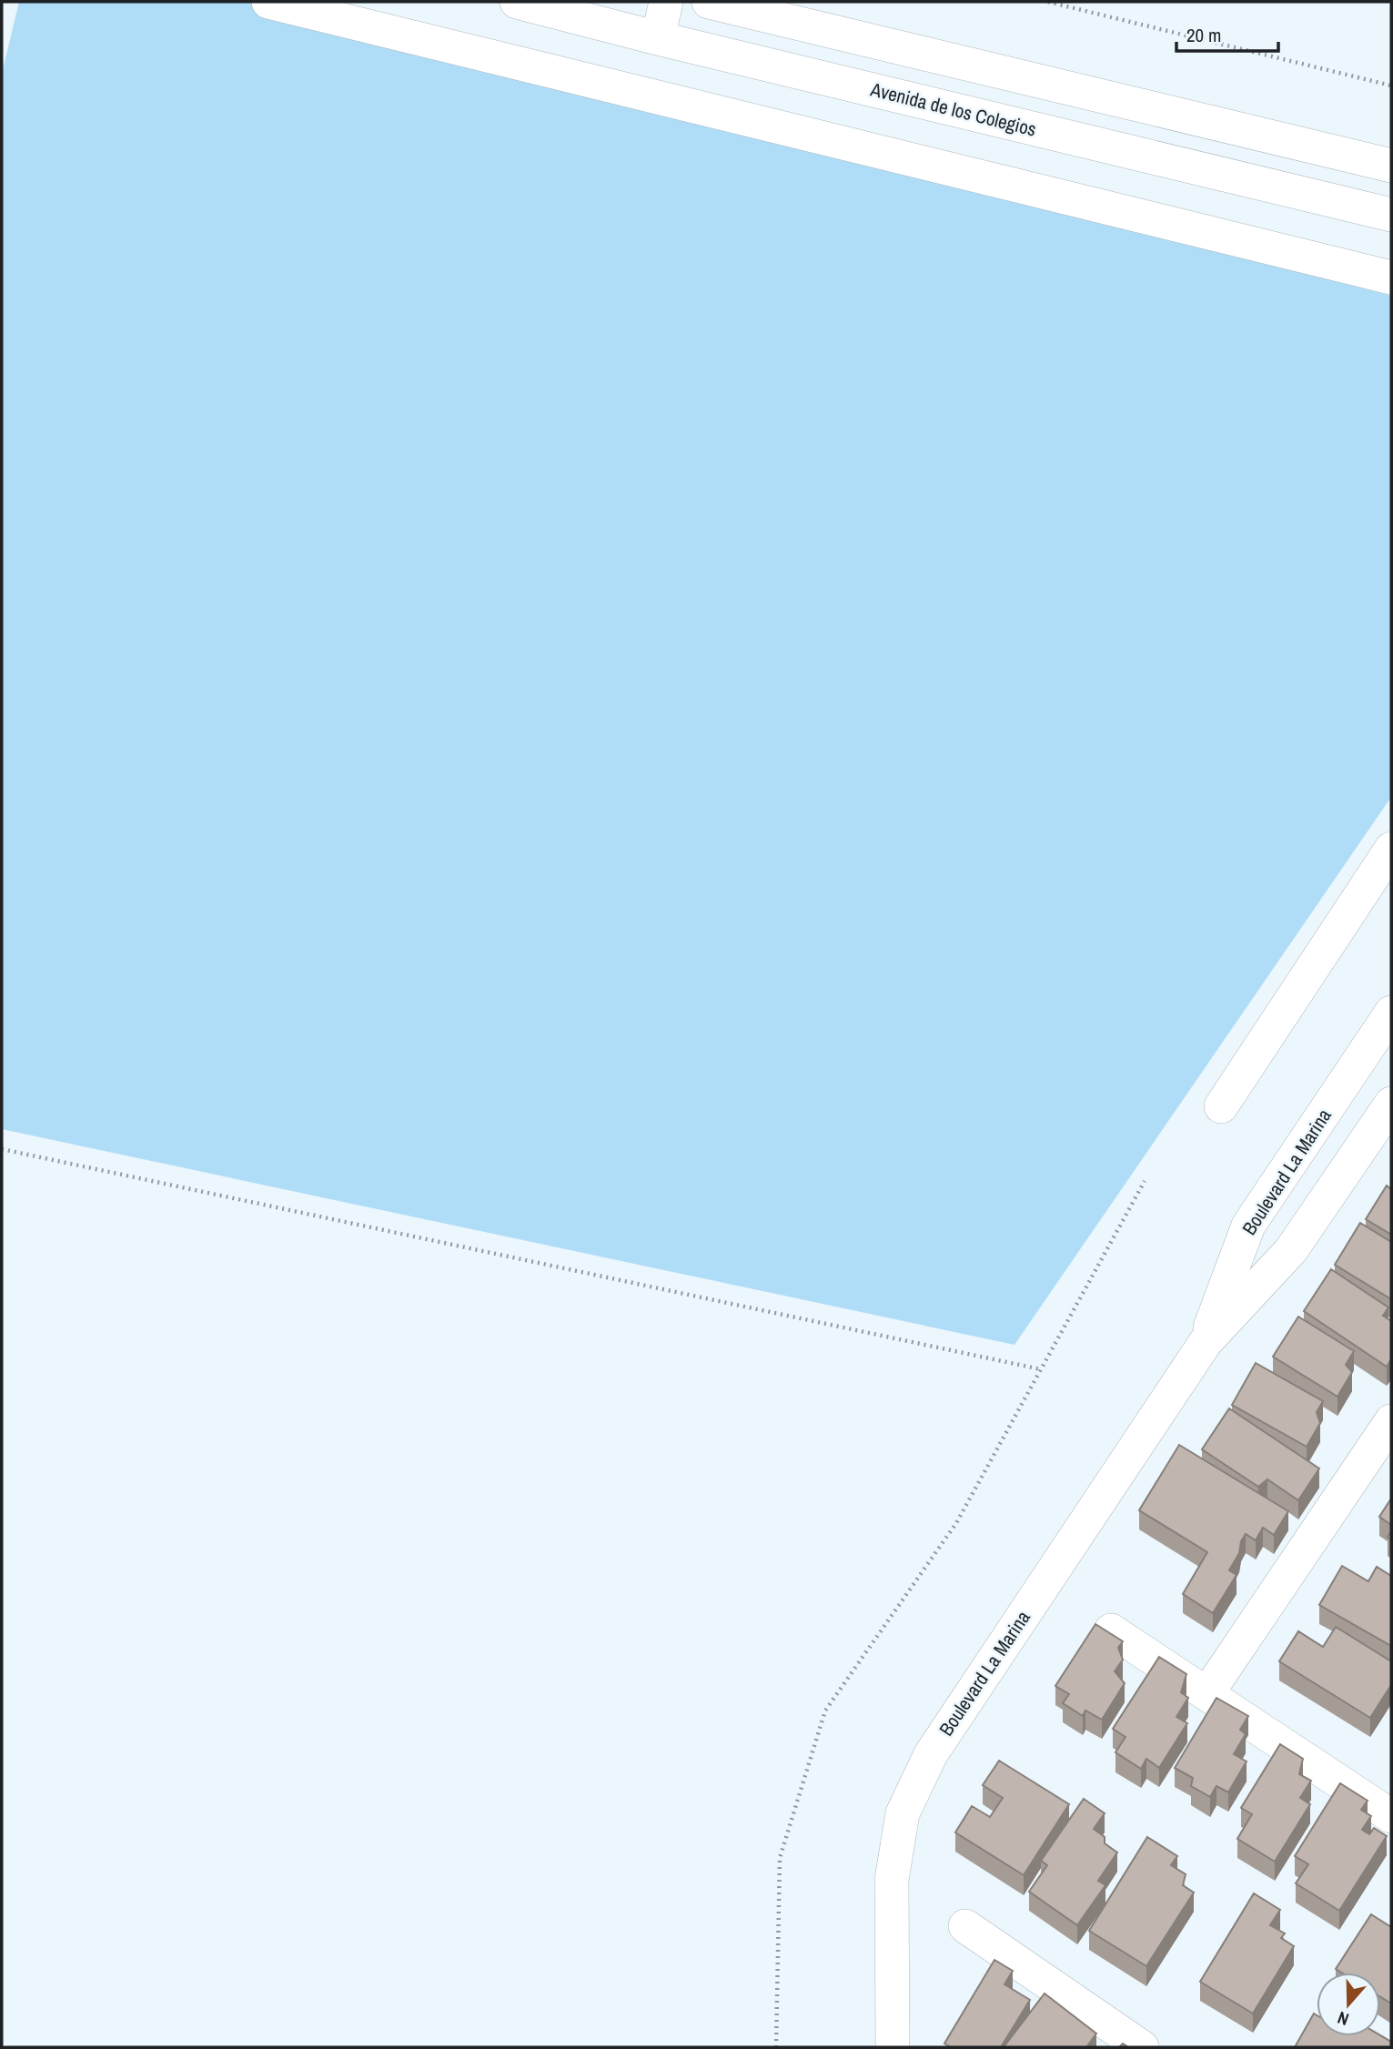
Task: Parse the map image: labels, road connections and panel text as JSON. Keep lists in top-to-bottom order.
{
  "streets": {
    "street": ["Avenida de los Colegios", "Boulevard La Marina"]
  },
  "scale_bar": "20 m",
  "north": "bottom"
}
